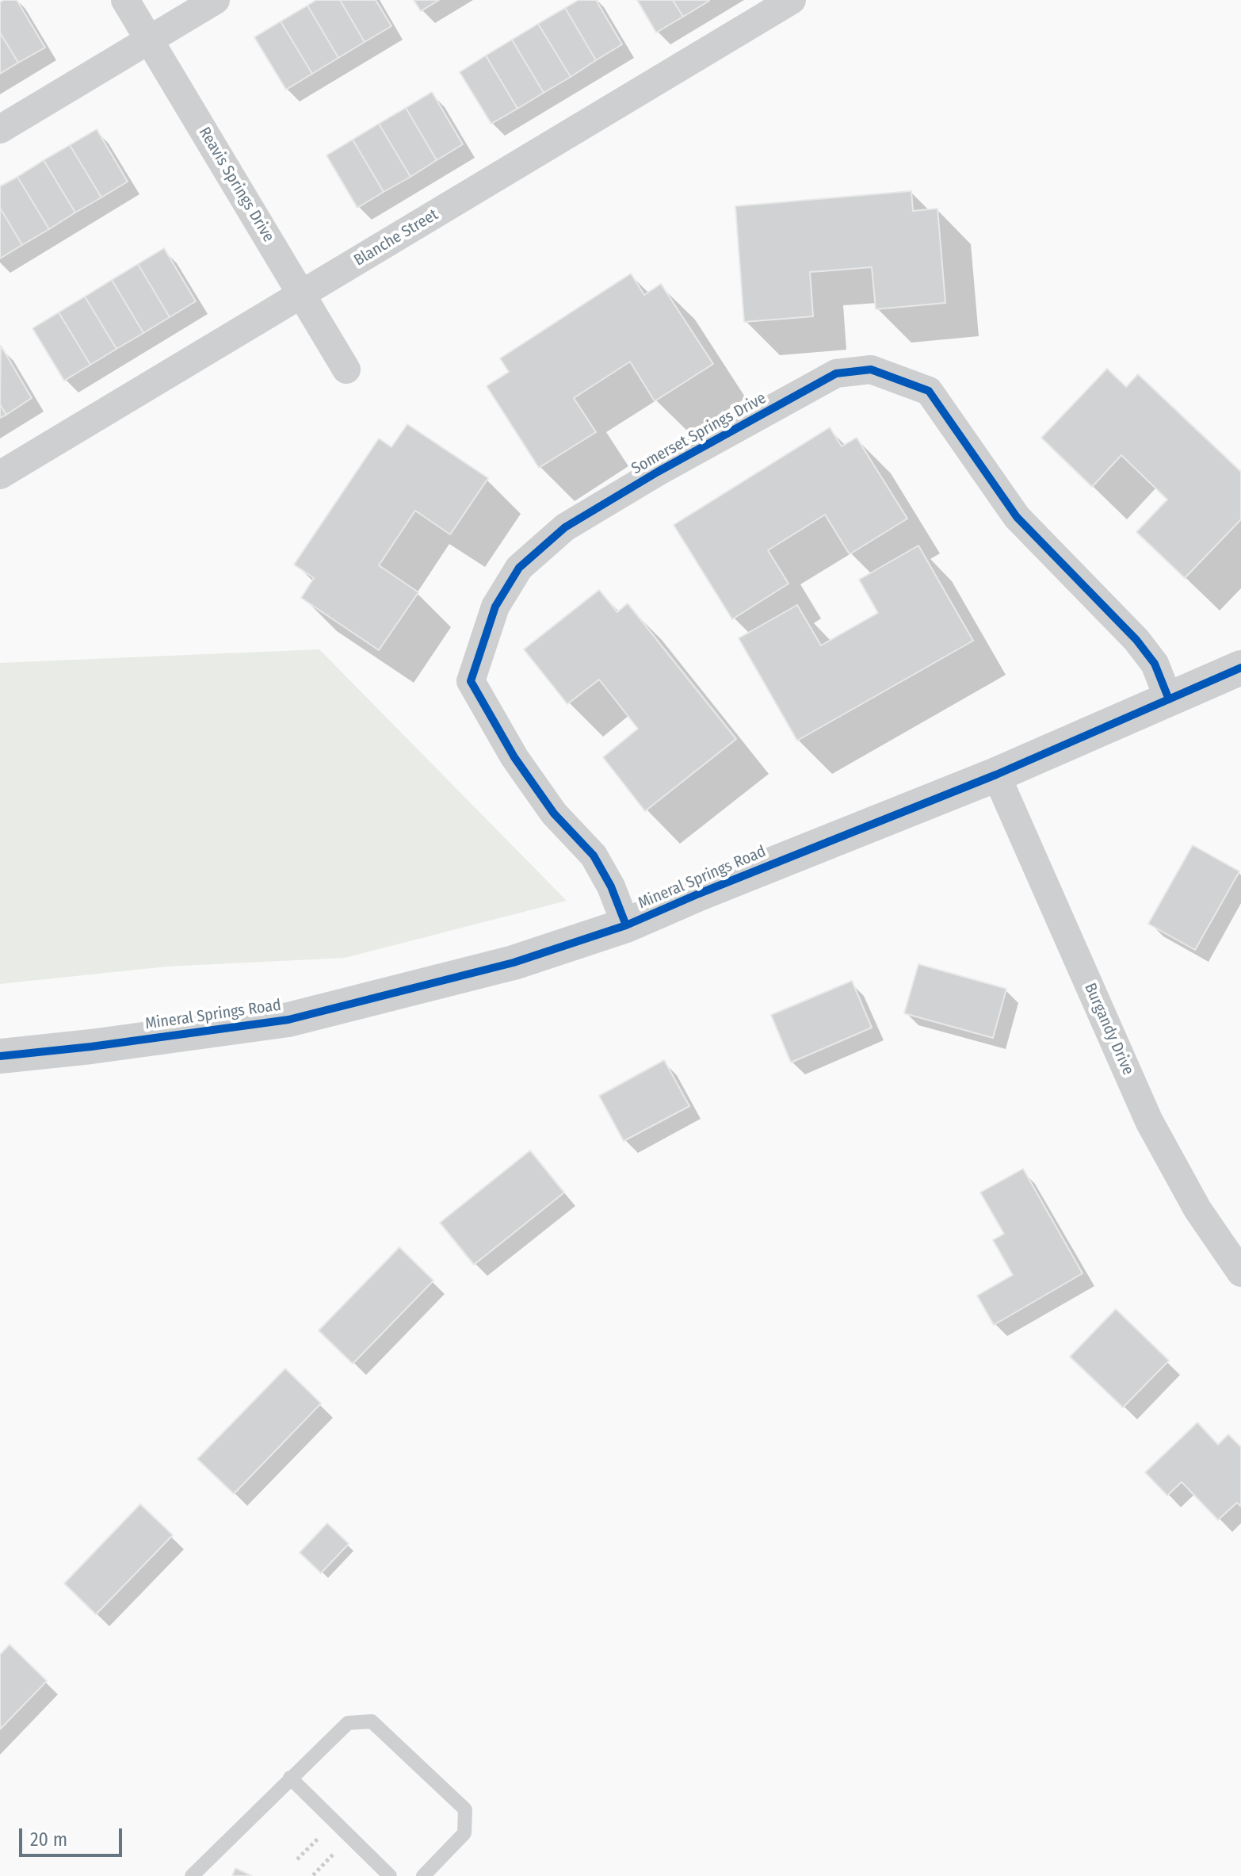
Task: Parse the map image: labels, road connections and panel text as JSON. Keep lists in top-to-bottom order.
{
  "streets": {
    "street": [
      "Reavis Springs Drive",
      "Blanche Street",
      "Somerset Springs Drive",
      "Mineral Springs Road",
      "Burgandy Drive"
    ]
  },
  "crossings": [
    ["Reavis Springs Drive", "Blanche Street"],
    ["Somerset Springs Drive", "Mineral Springs Road"],
    ["Mineral Springs Road", "Burgandy Drive"]
  ],
  "scale_bar": "20 m"
}
